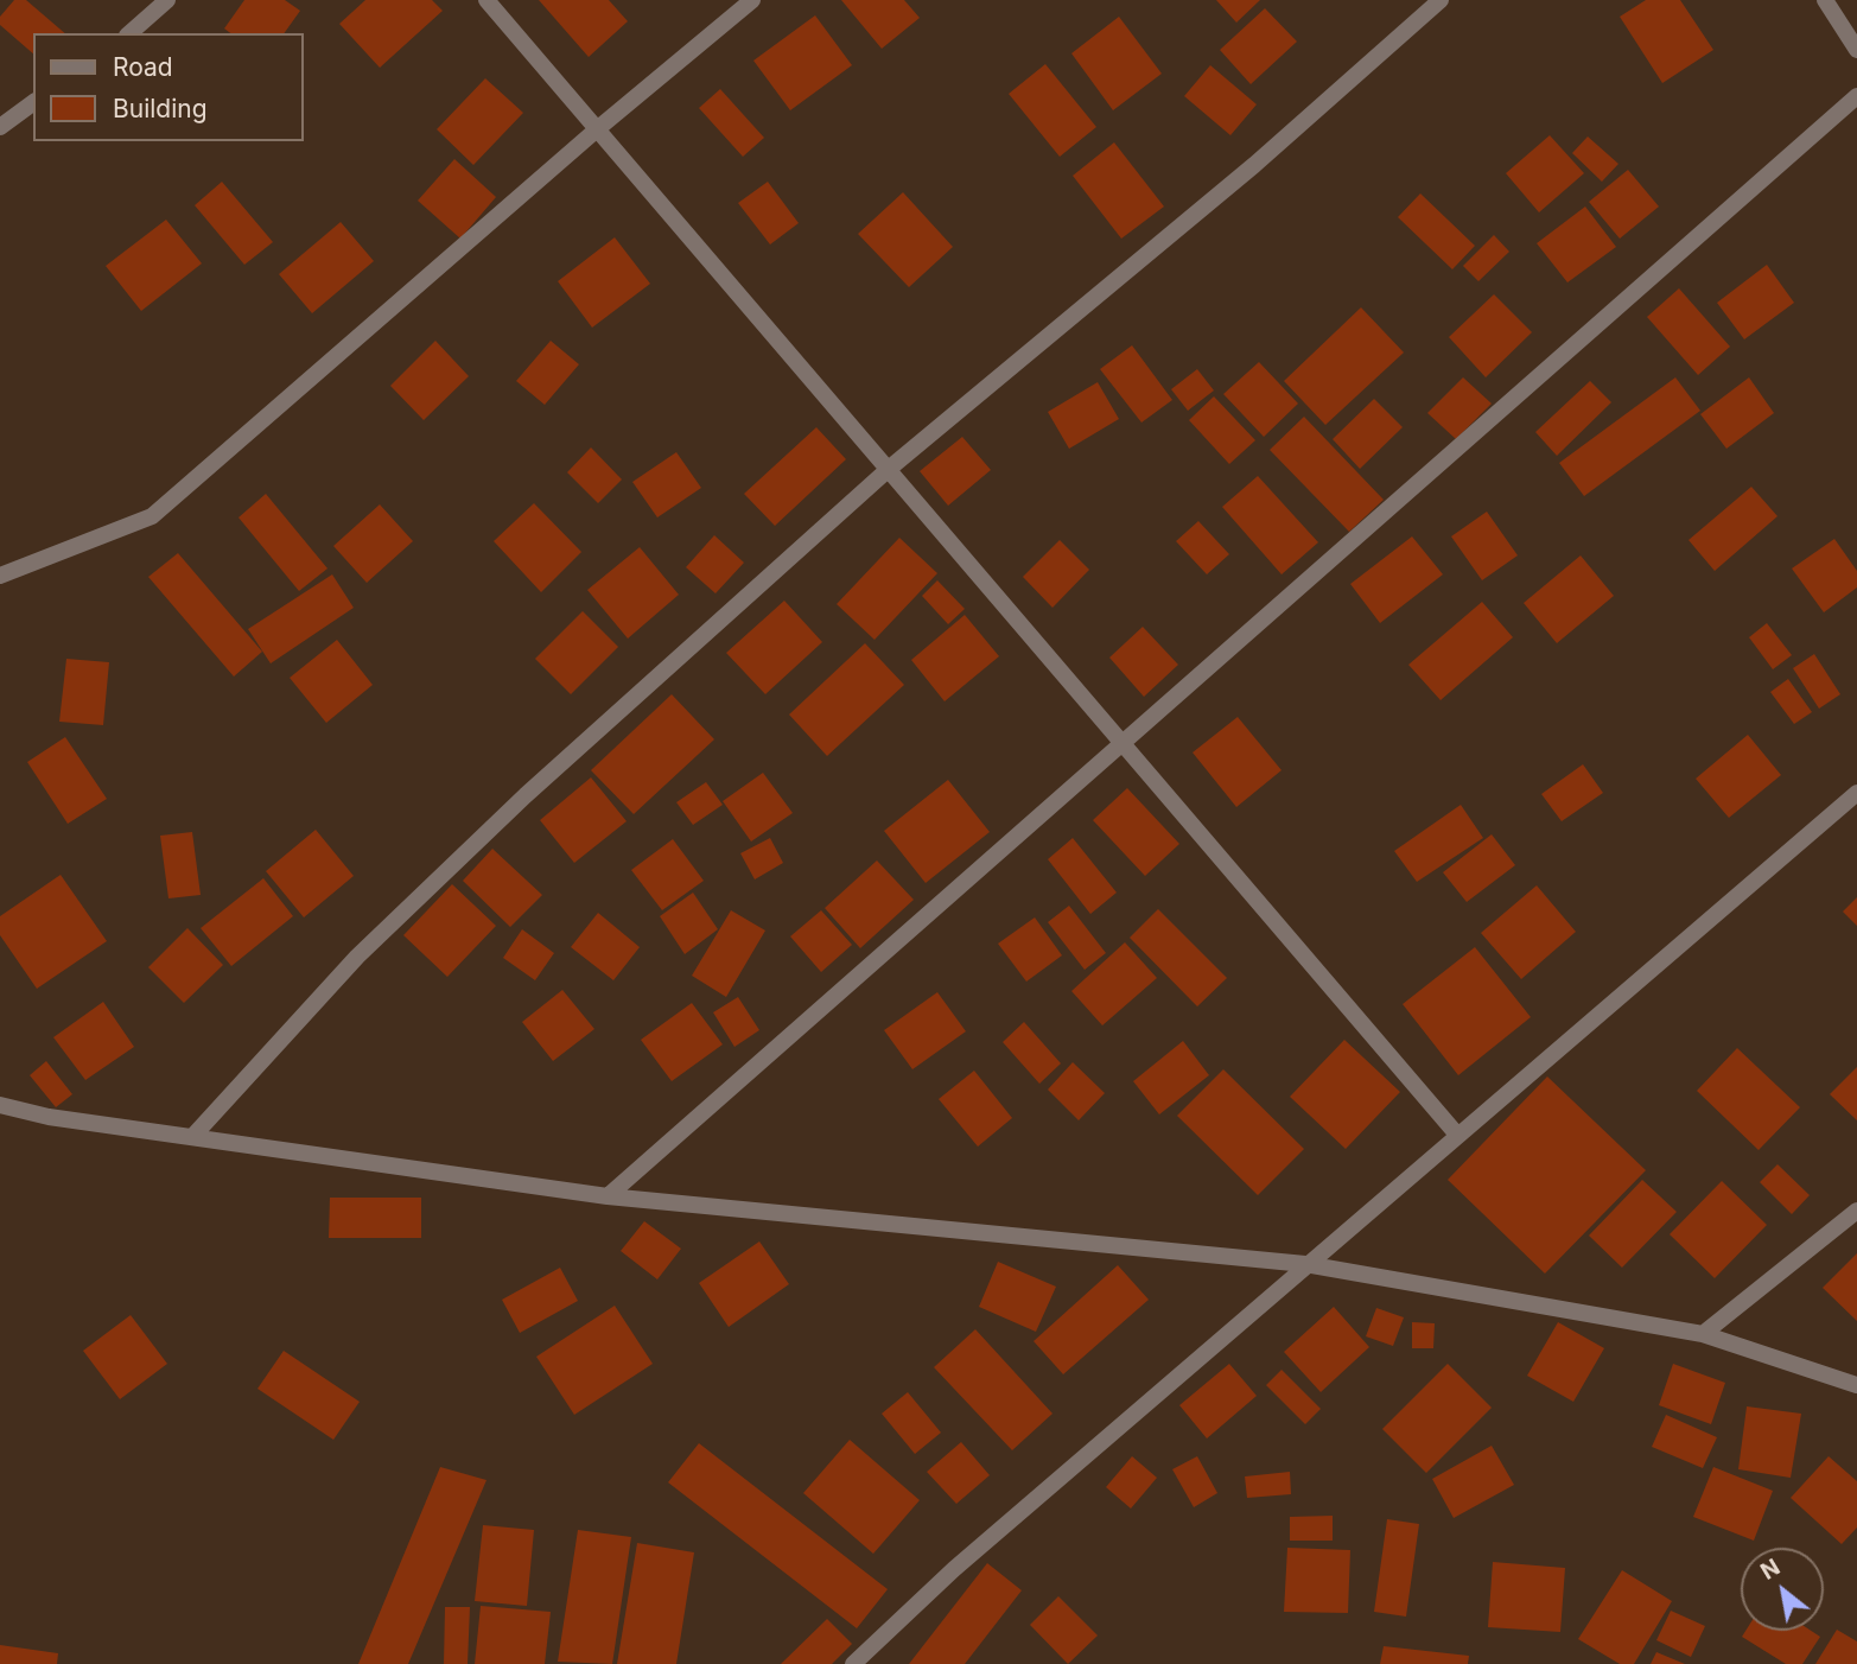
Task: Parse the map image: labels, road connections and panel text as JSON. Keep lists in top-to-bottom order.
{
  "legend": ["Road", "Building"],
  "north": "top left"
}
